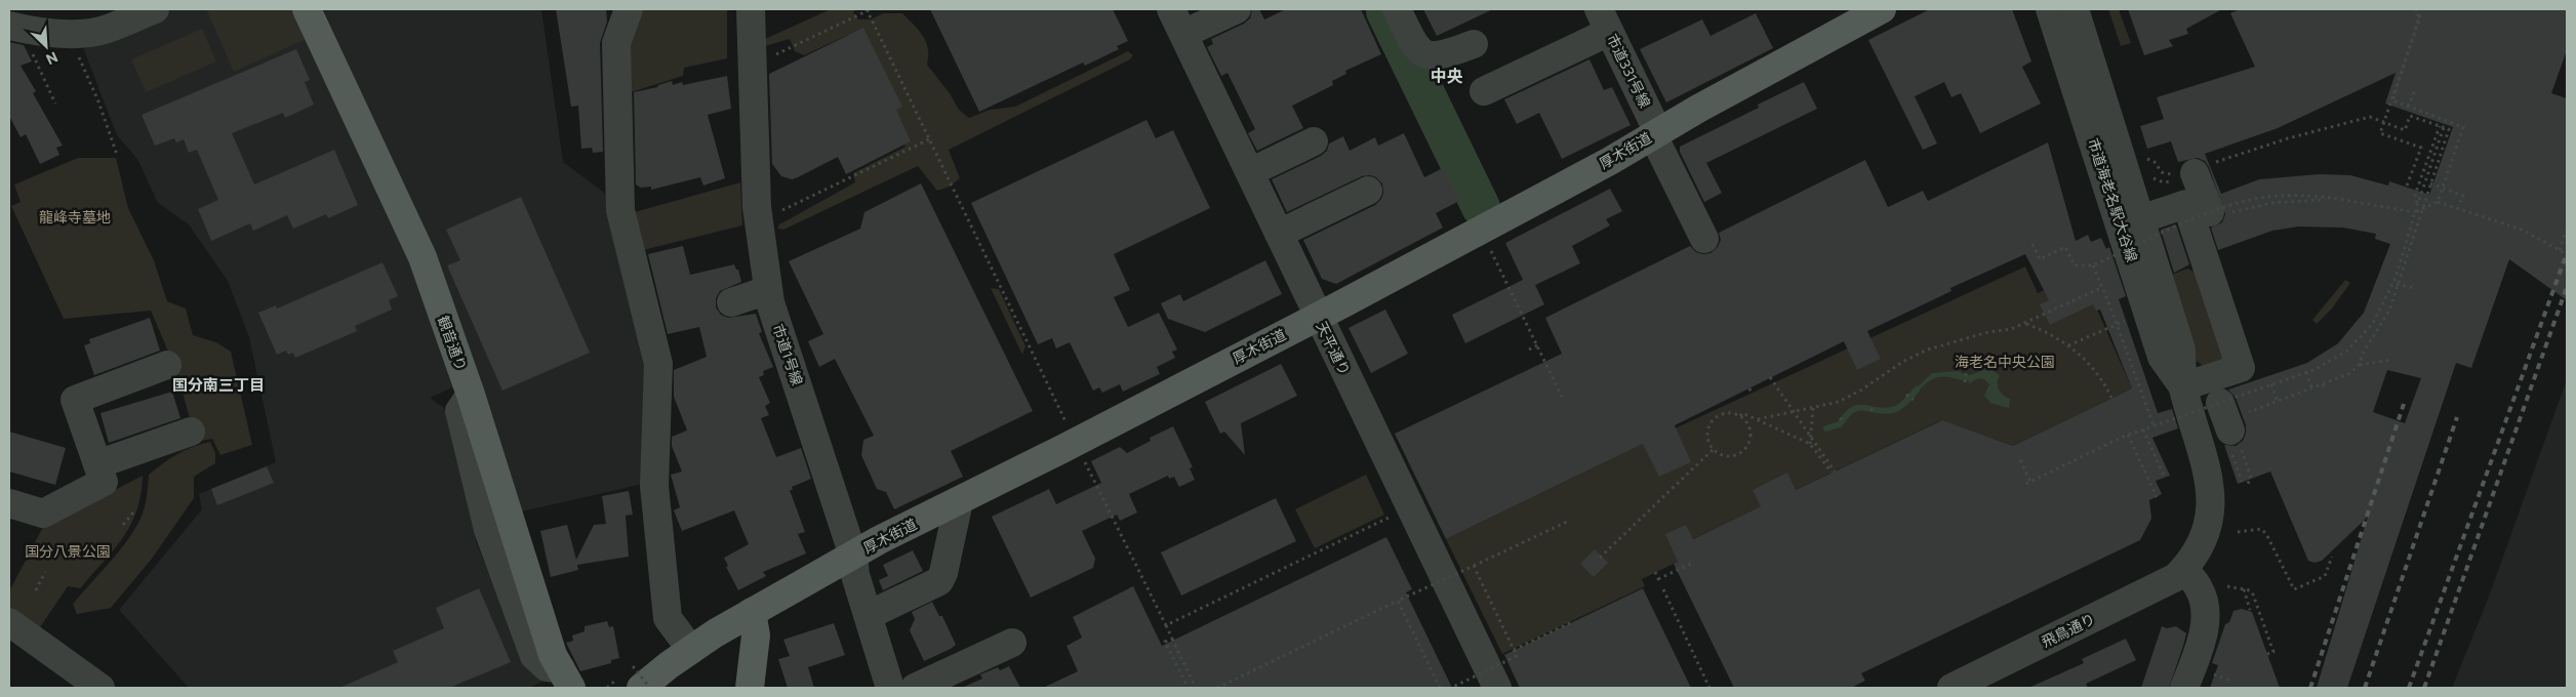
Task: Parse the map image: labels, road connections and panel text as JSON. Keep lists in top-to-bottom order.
{
  "streets": {
    "main road": ["厚木街道", "観音通り"],
    "street": [
      "市道331号線",
      "市道海老名駅大谷線",
      "天平通り",
      "市道1号線",
      "飛鳥通り"
    ]
  },
  "crossings": [
    ["市道331号線", "厚木街道"],
    ["厚木街道", "天平通り"],
    ["厚木街道", "市道1号線"],
    ["市道海老名駅大谷線", "飛鳥通り"]
  ],
  "districts": ["中央", "国分南三丁目"],
  "parks": ["龍峰寺墓地", "海老名中央公園", "国分八景公園"],
  "north": "bottom right"
}
